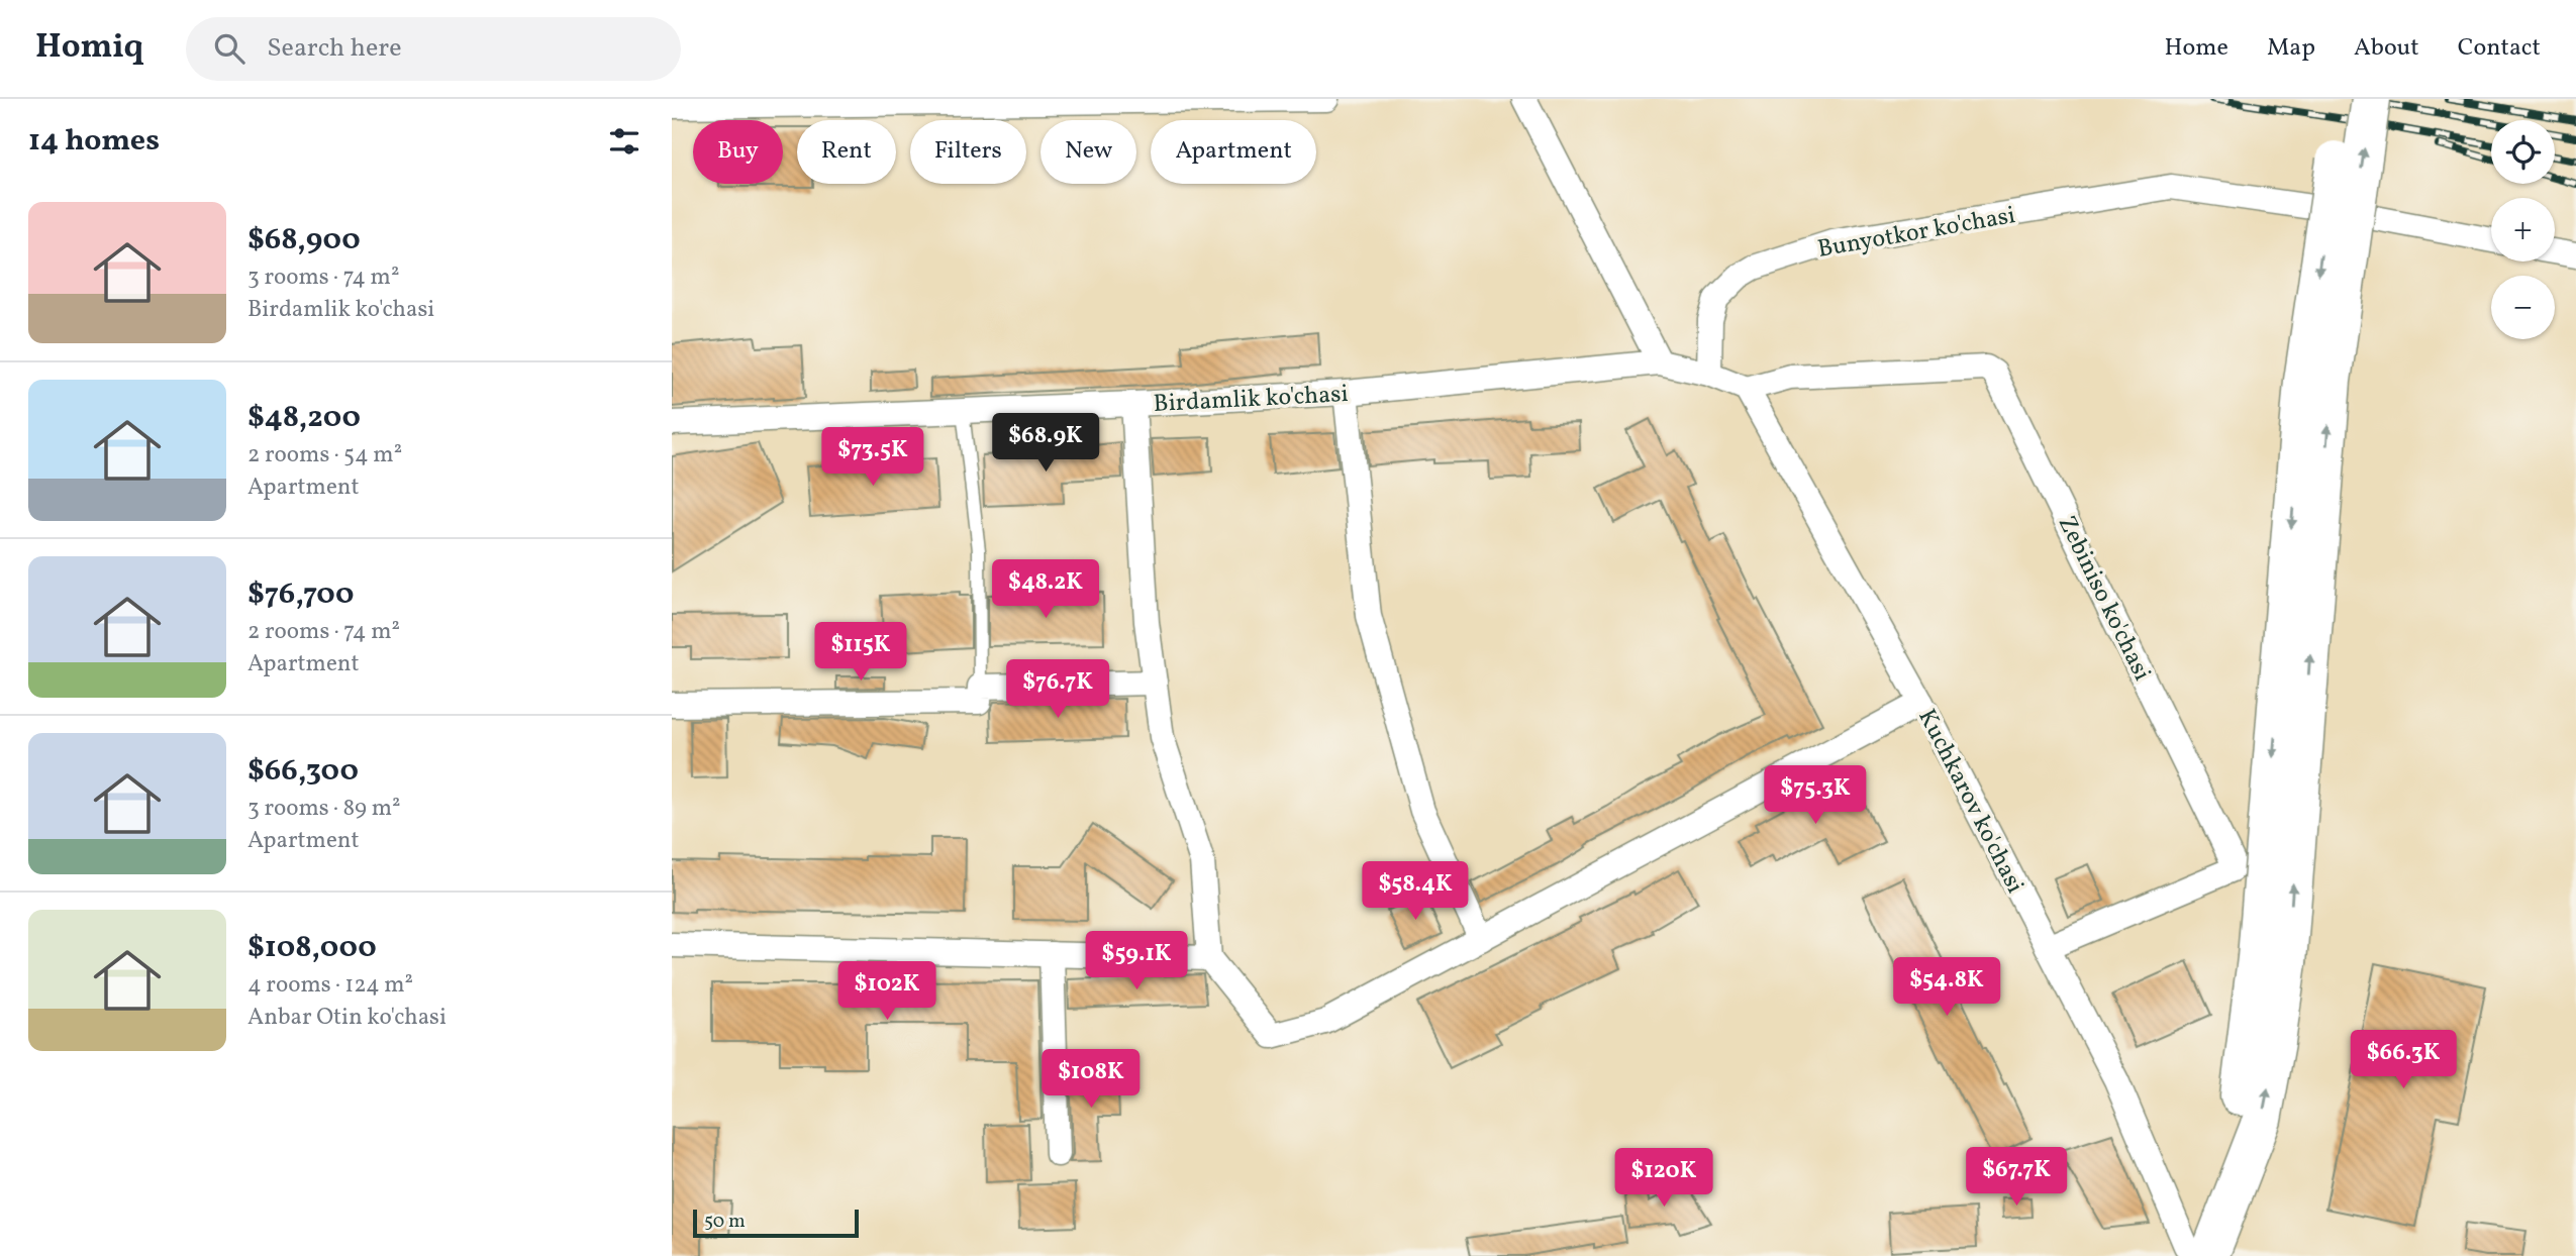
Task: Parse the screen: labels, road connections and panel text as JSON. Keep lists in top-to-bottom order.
{
  "streets": {
    "street": [
      "Bunyotkor ko'chasi",
      "Birdamlik ko'chasi",
      "Zebiniso ko'chasi",
      "Kuchkarov ko'chasi"
    ]
  },
  "crossings": [
    ["Zebiniso ko'chasi", "Kuchkarov ko'chasi"]
  ],
  "scale_bar": "50 m",
  "page": {
    "header": "Homiq",
    "search": "Search here",
    "nav": [
      "Home",
      "Map",
      "About",
      "Contact"
    ],
    "heading": "14 homes",
    "map_buttons": ["+", "−"],
    "chip": [
      "Buy",
      "Rent",
      "Filters",
      "New",
      "Apartment"
    ],
    "list": [
      {
        "name": "$68,900",
        "note": "3 rooms · 74 m² · Birdamlik ko'chasi"
      },
      {
        "name": "$48,200",
        "note": "2 rooms · 54 m² · Apartment"
      },
      {
        "name": "$76,700",
        "note": "2 rooms · 74 m² · Apartment"
      },
      {
        "name": "$66,300",
        "note": "3 rooms · 89 m² · Apartment"
      },
      {
        "name": "$108,000",
        "note": "4 rooms · 124 m² · Anbar Otin ko'chasi"
      }
    ],
    "price": [
      "$68.9K",
      "$73.5K",
      "$48.2K",
      "$115K",
      "$76.7K",
      "$75.3K",
      "$58.4K",
      "$59.1K",
      "$54.8K",
      "$102K",
      "$66.3K",
      "$108K",
      "$67.7K",
      "$120K"
    ],
    "scale": "50 m"
  }
}
